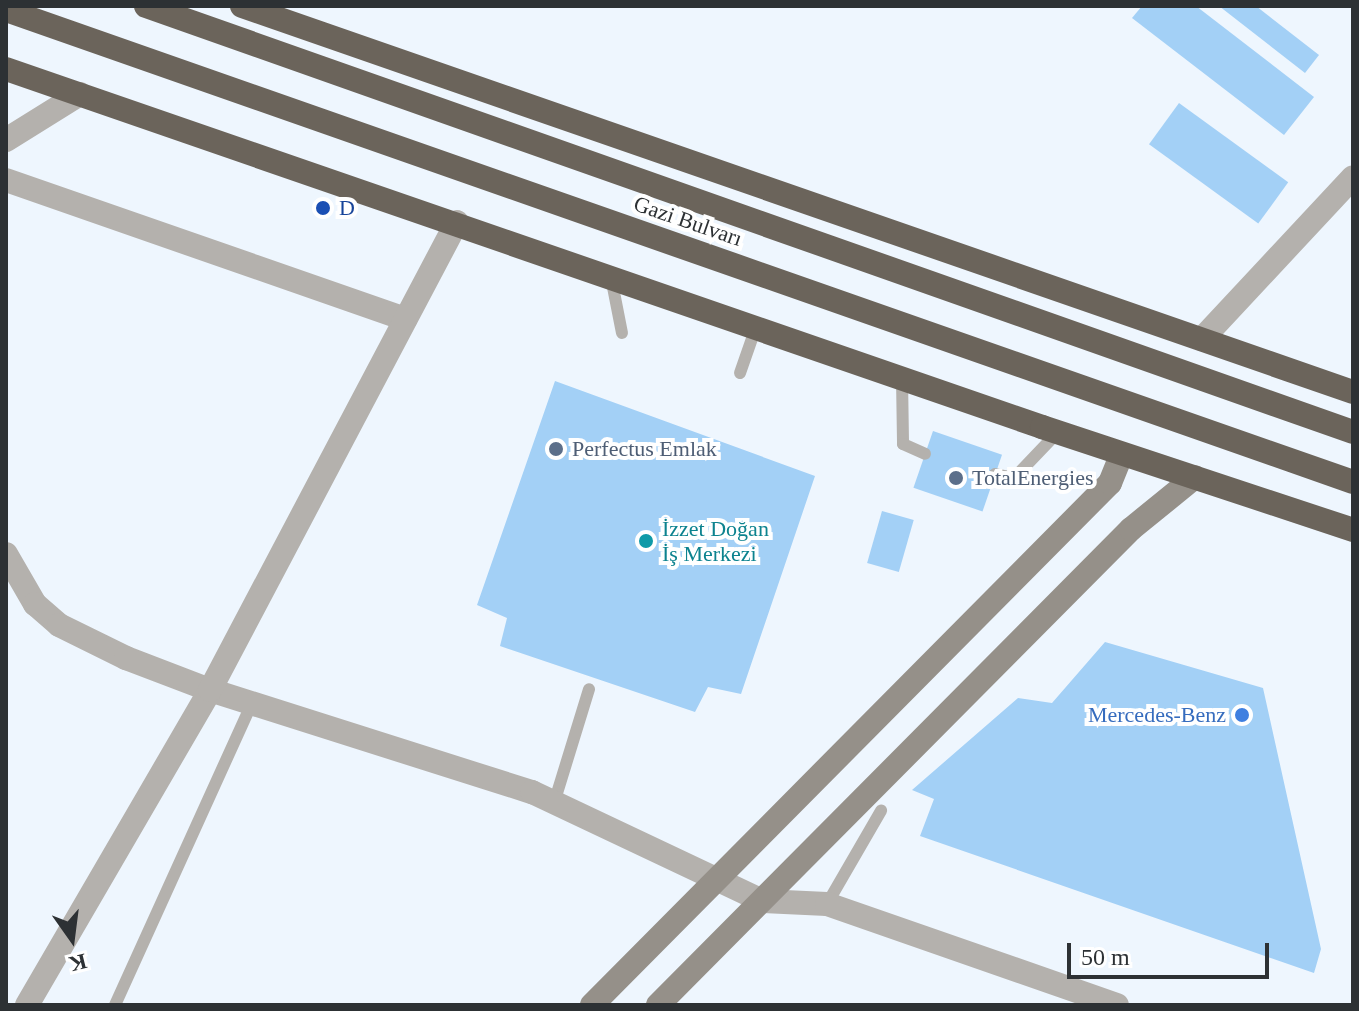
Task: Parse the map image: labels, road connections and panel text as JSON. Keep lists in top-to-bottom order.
{
  "streets": {
    "highway": ["Gazi Bulvarı"]
  },
  "places": [
    "D",
    "Perfectus Emlak",
    "TotalEnergies",
    "İzzet Doğan İş Merkezi",
    "Mercedes-Benz"
  ],
  "scale_bar": "50 m",
  "north": "bottom"
}
